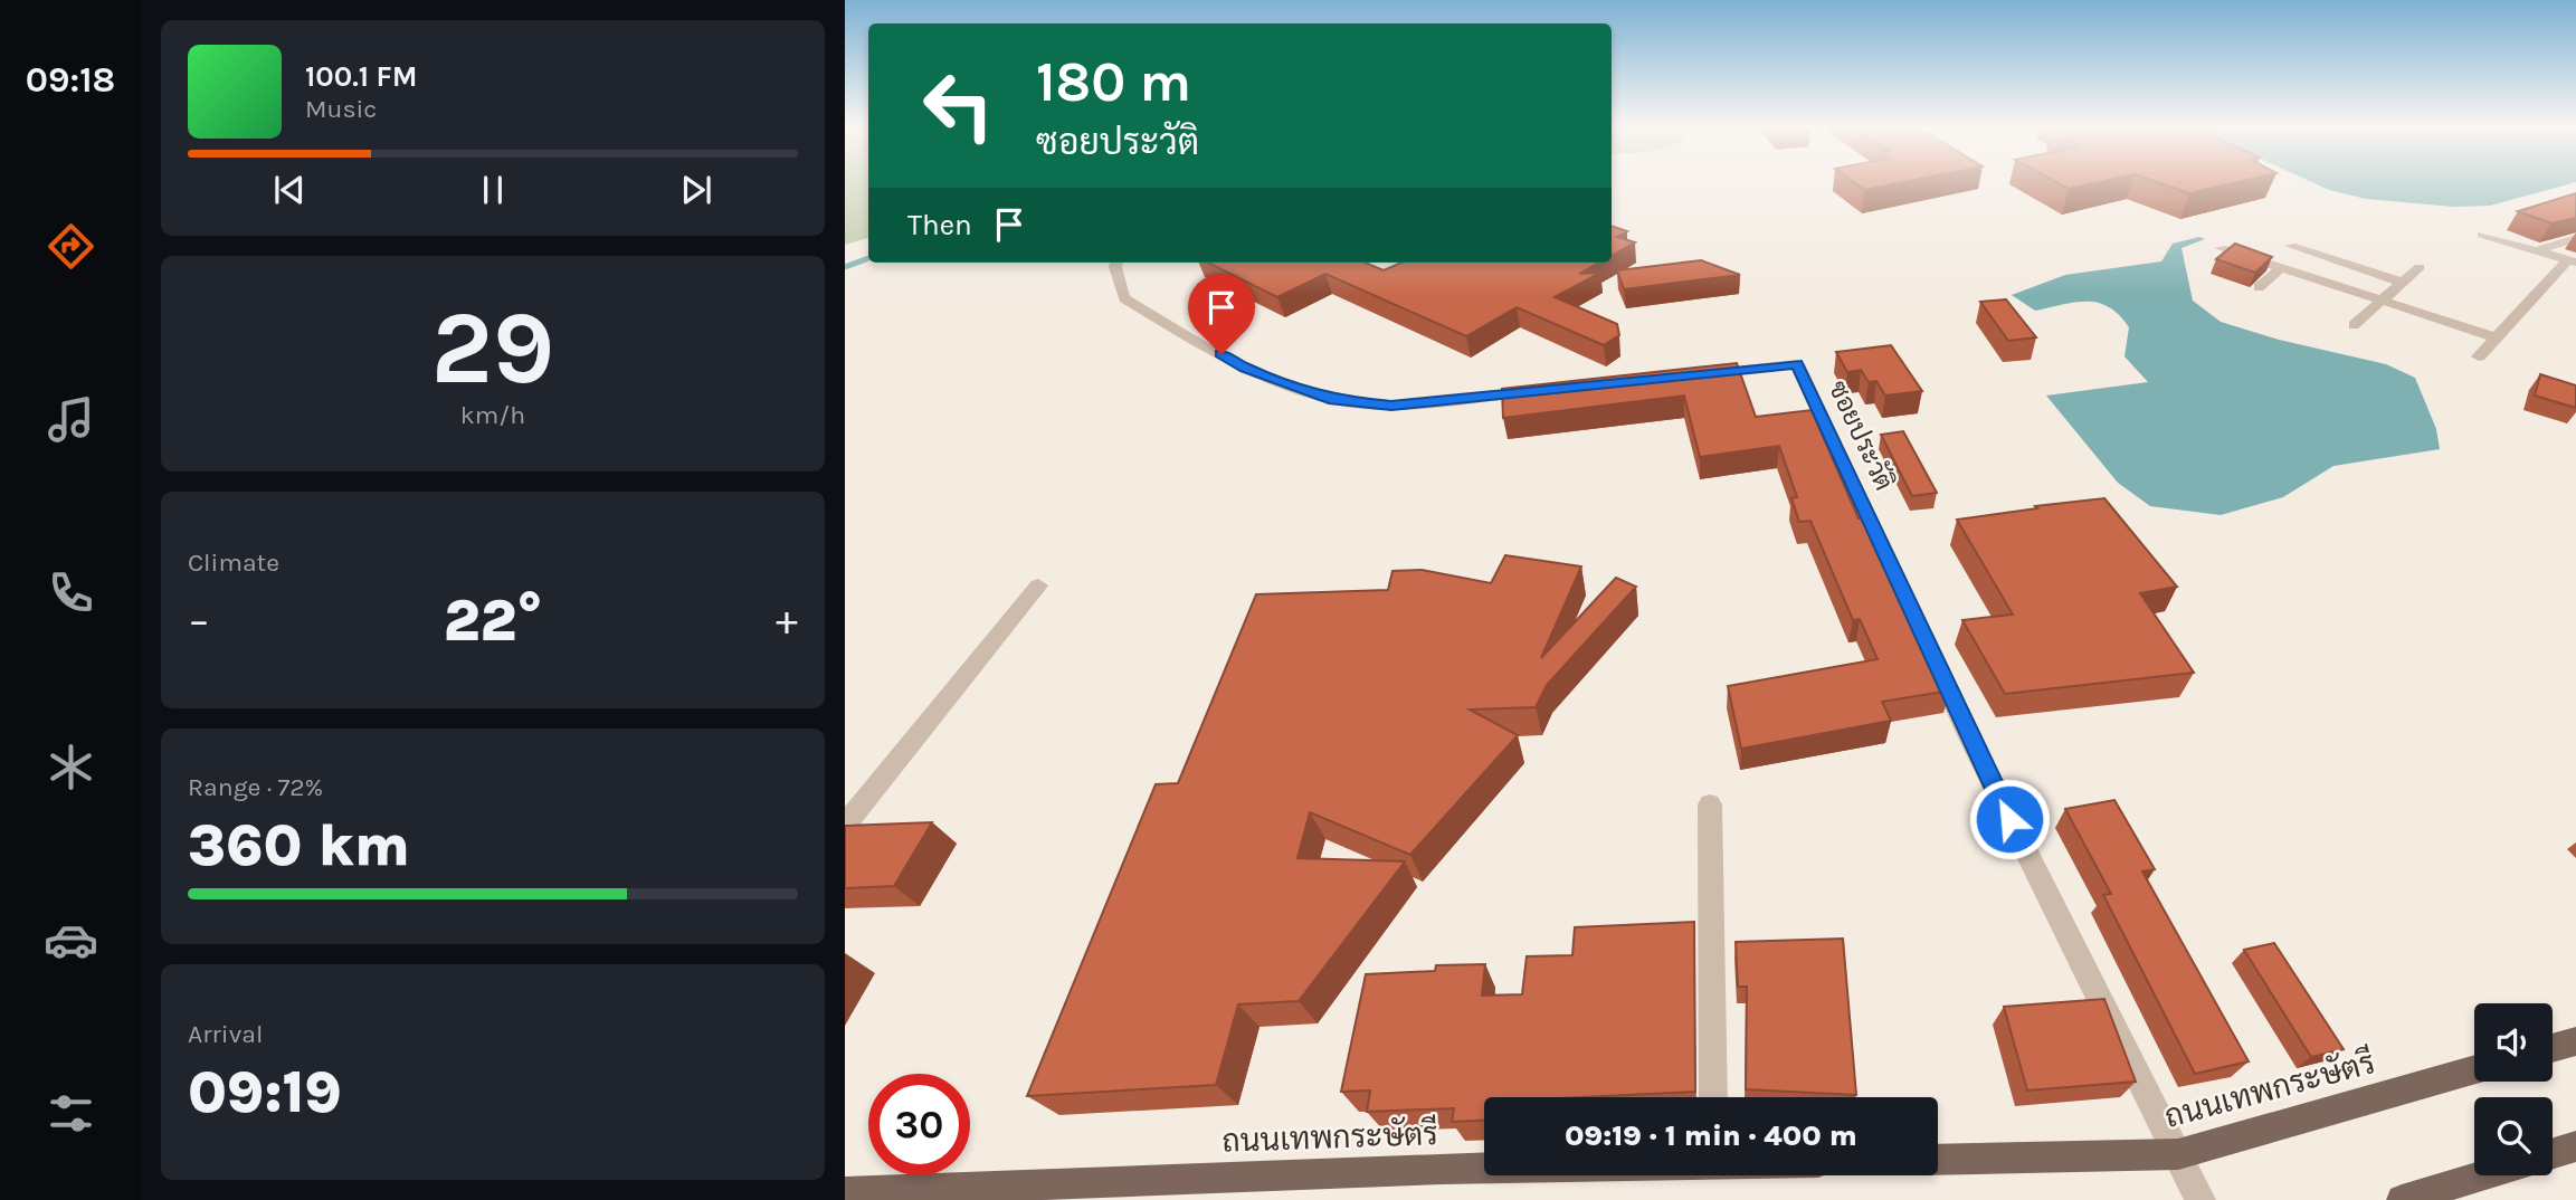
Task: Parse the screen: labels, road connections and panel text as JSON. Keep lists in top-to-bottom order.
{
  "streets": {
    "main road": ["ถนนเทพกระษัตรี"],
    "street": ["ซอยประวัติ"]
  },
  "crossings": [
    ["ซอยประวัติ", "ถนนเทพกระษัตรี"]
  ],
  "page": {
    "tabs": "09:18",
    "turn": ["180 m", "ซอยประวัติ"],
    "song": ["100.1 FM", "Music"],
    "then": "Then",
    "tile": [
      ["29", "km/h"],
      "Climate",
      ["Range · 72%", "360 km"],
      ["Arrival", "09:19"]
    ],
    "heat": ["−", "22°", "+"],
    "limit": "30",
    "trip": "09:19 · 1 min · 400 m"
  }
}
